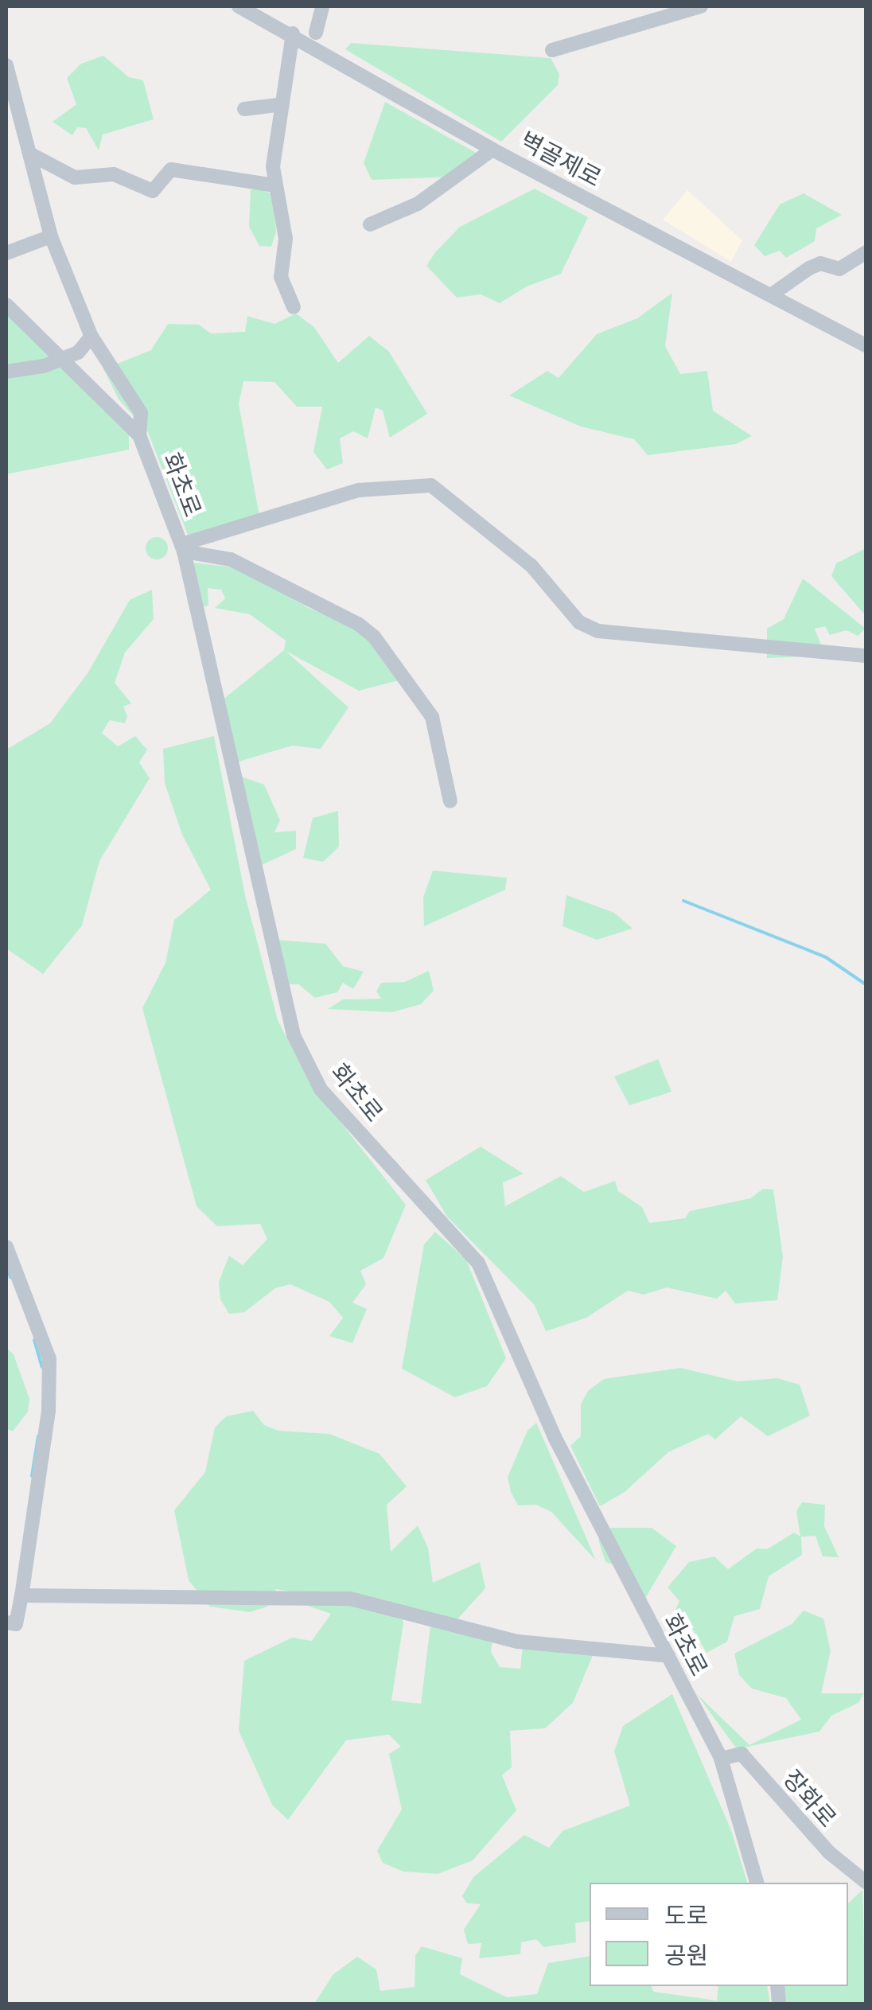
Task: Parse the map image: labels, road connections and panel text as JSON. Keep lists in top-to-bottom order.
{
  "streets": {
    "street": ["벽골제로", "화초로", "장화로"]
  },
  "crossings": [
    ["화초로", "장화로"]
  ],
  "legend": ["도로", "공원"]
}
